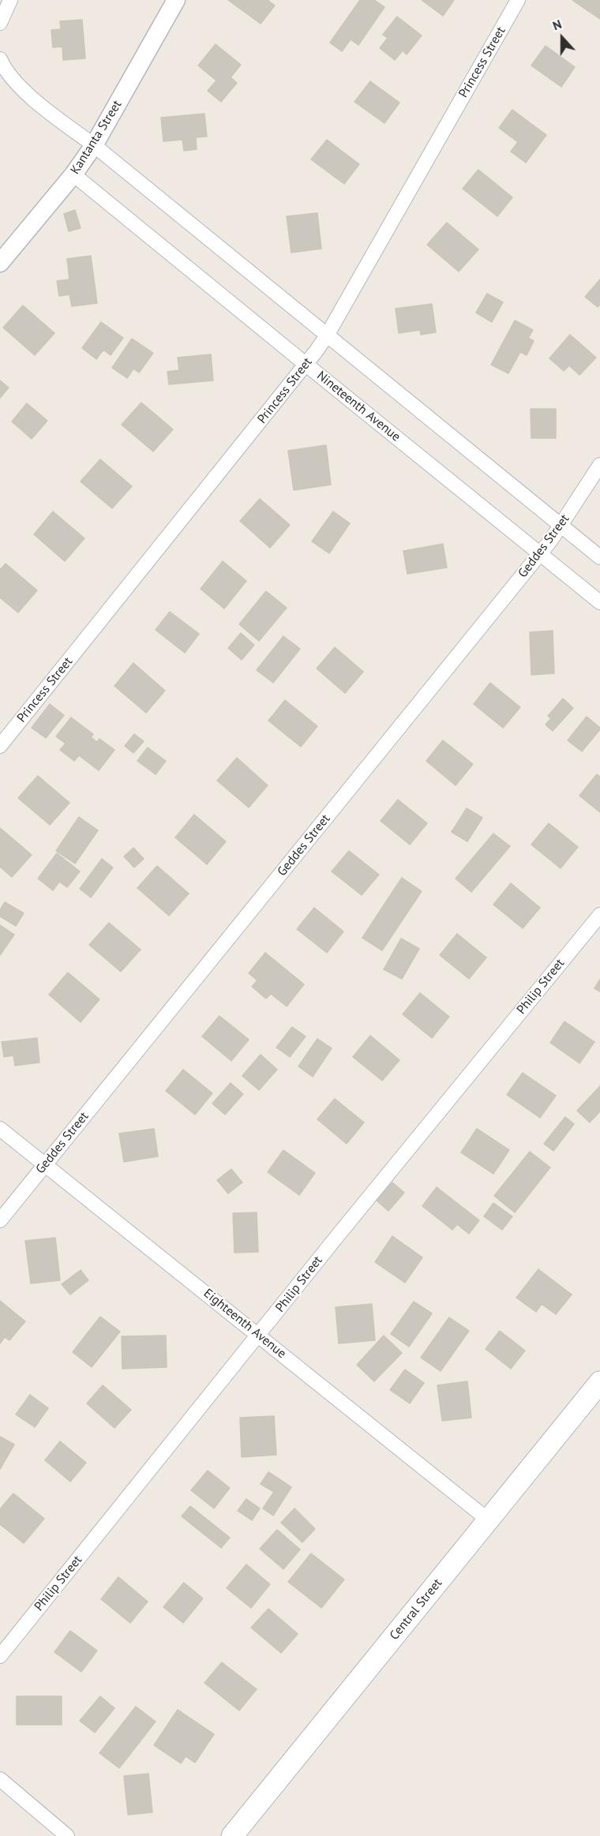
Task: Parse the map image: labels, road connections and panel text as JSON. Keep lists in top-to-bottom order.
{
  "streets": {
    "main road": ["Central Street"],
    "street": [
      "Princess Street",
      "Kantanta Street",
      "Nineteenth Avenue",
      "Geddes Street",
      "Philip Street",
      "Eighteenth Avenue"
    ]
  },
  "crossings": [
    ["Princess Street", "Nineteenth Avenue"],
    ["Kantanta Street", "Nineteenth Avenue"],
    ["Nineteenth Avenue", "Geddes Street"],
    ["Geddes Street", "Eighteenth Avenue"],
    ["Philip Street", "Eighteenth Avenue"],
    ["Eighteenth Avenue", "Central Street"]
  ],
  "north": "top"
}
